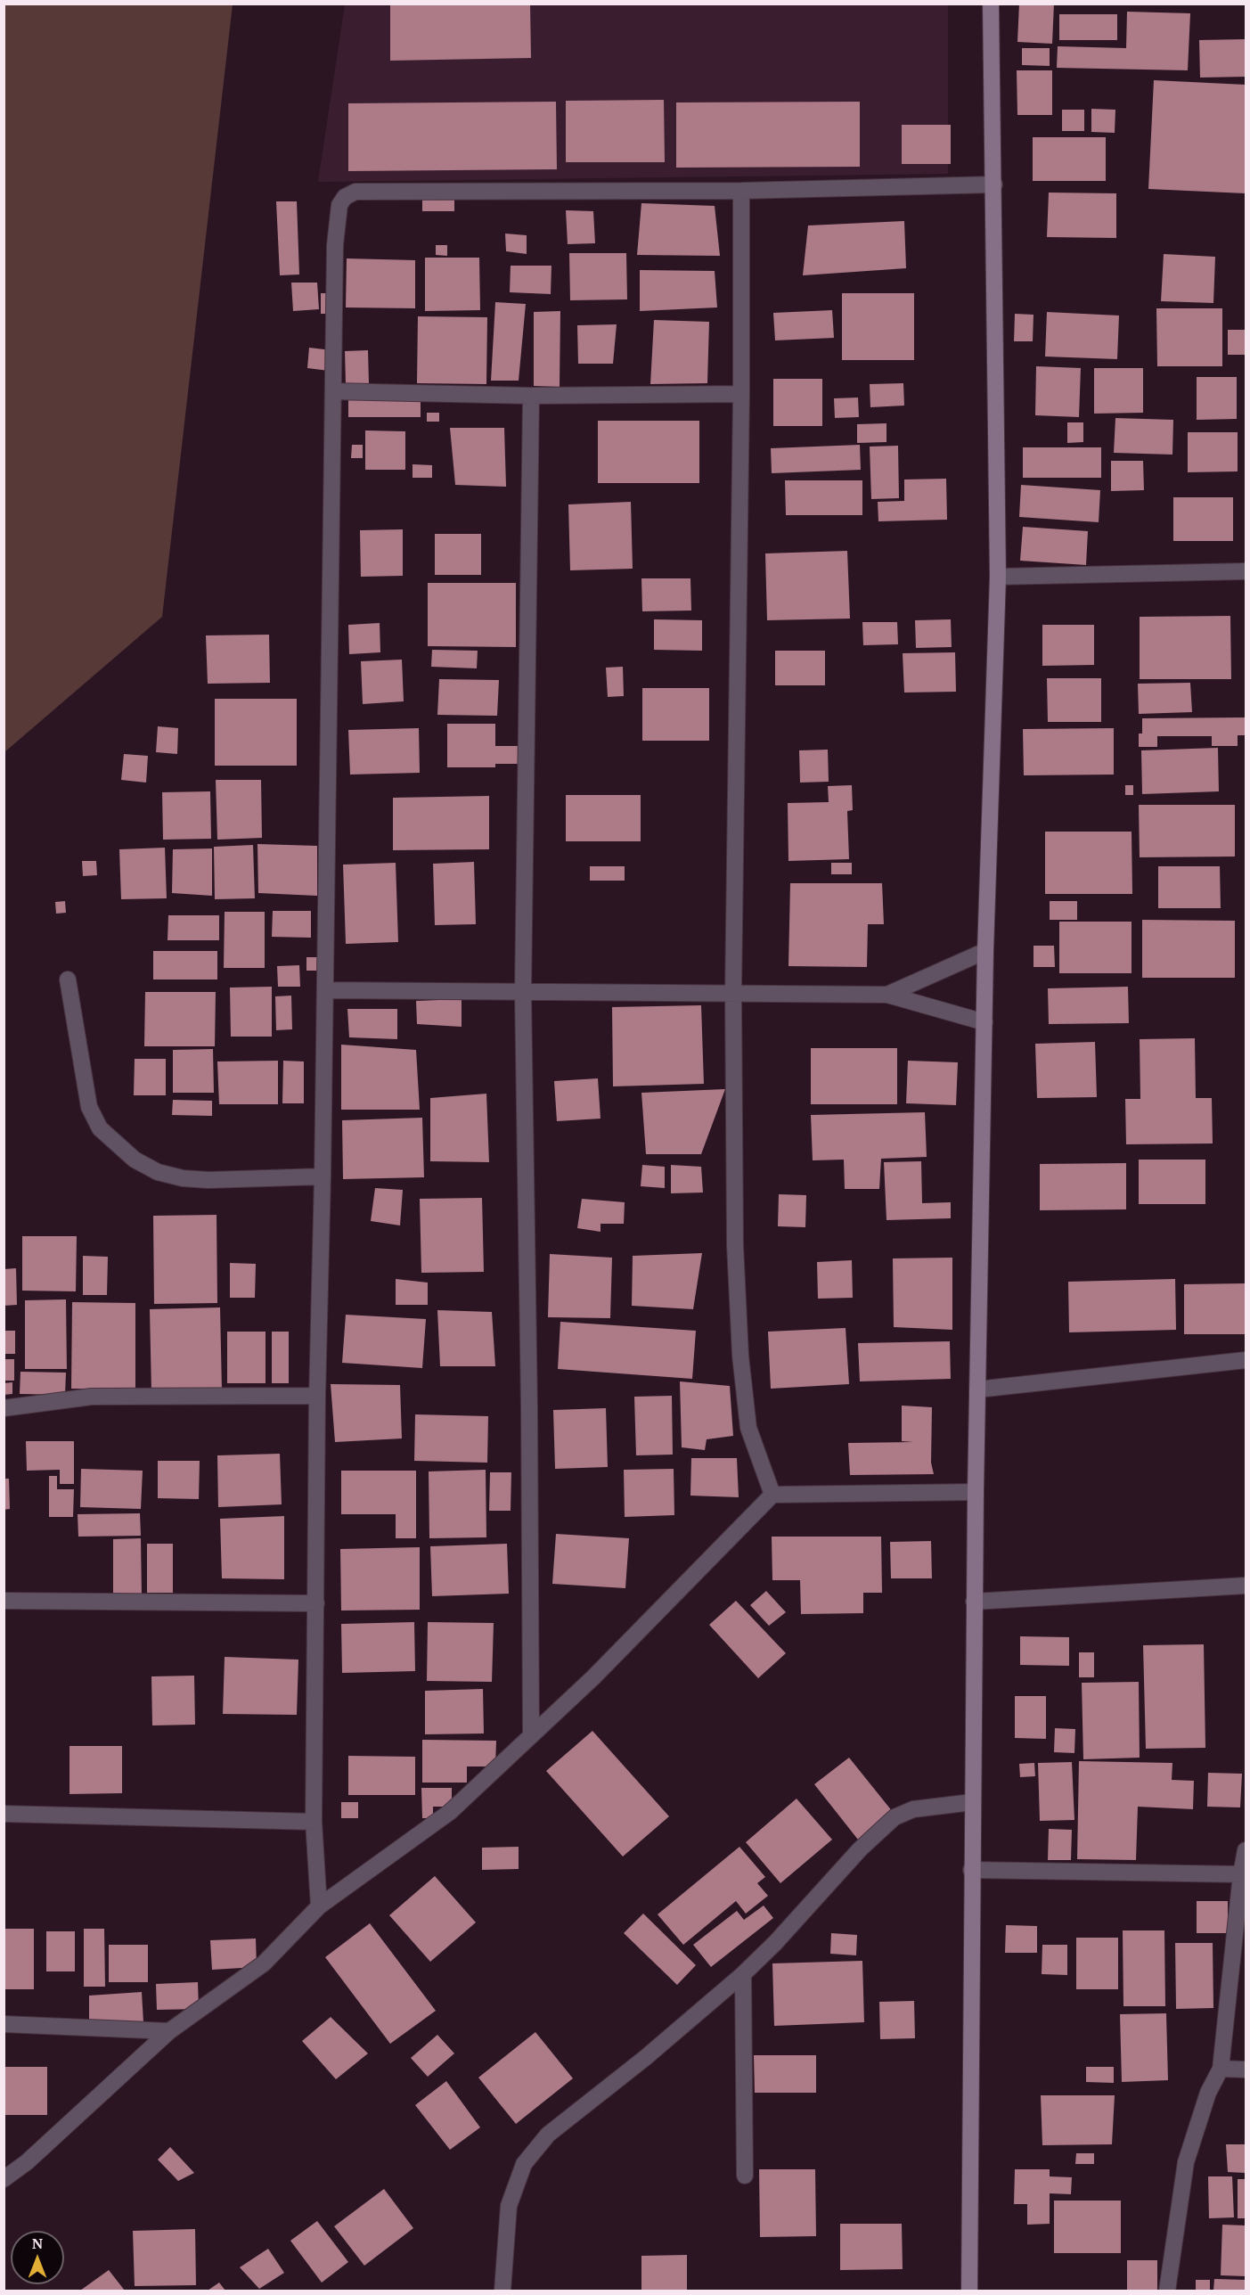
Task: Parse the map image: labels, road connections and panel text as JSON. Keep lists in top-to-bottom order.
{
  "north": "top"
}
